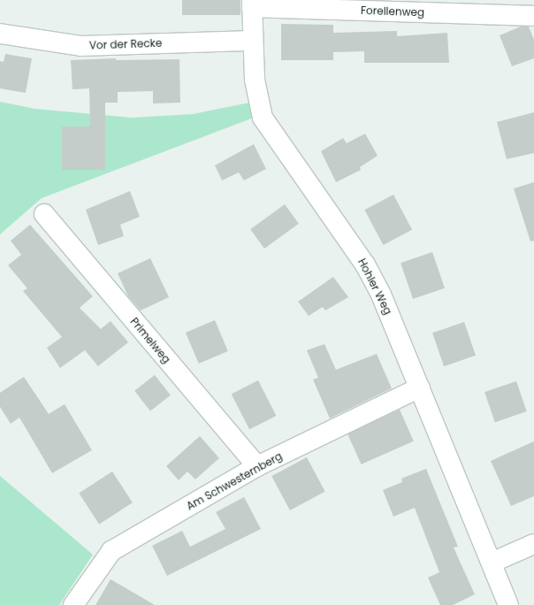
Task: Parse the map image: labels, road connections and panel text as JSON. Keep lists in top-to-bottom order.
{
  "streets": {
    "street": [
      "Forellenweg",
      "Vor der Recke",
      "Hohler Weg",
      "Primelweg",
      "Am Schwesternberg"
    ]
  },
  "crossings": [
    ["Forellenweg", "Hohler Weg"],
    ["Vor der Recke", "Hohler Weg"],
    ["Hohler Weg", "Am Schwesternberg"],
    ["Primelweg", "Am Schwesternberg"]
  ]
}
